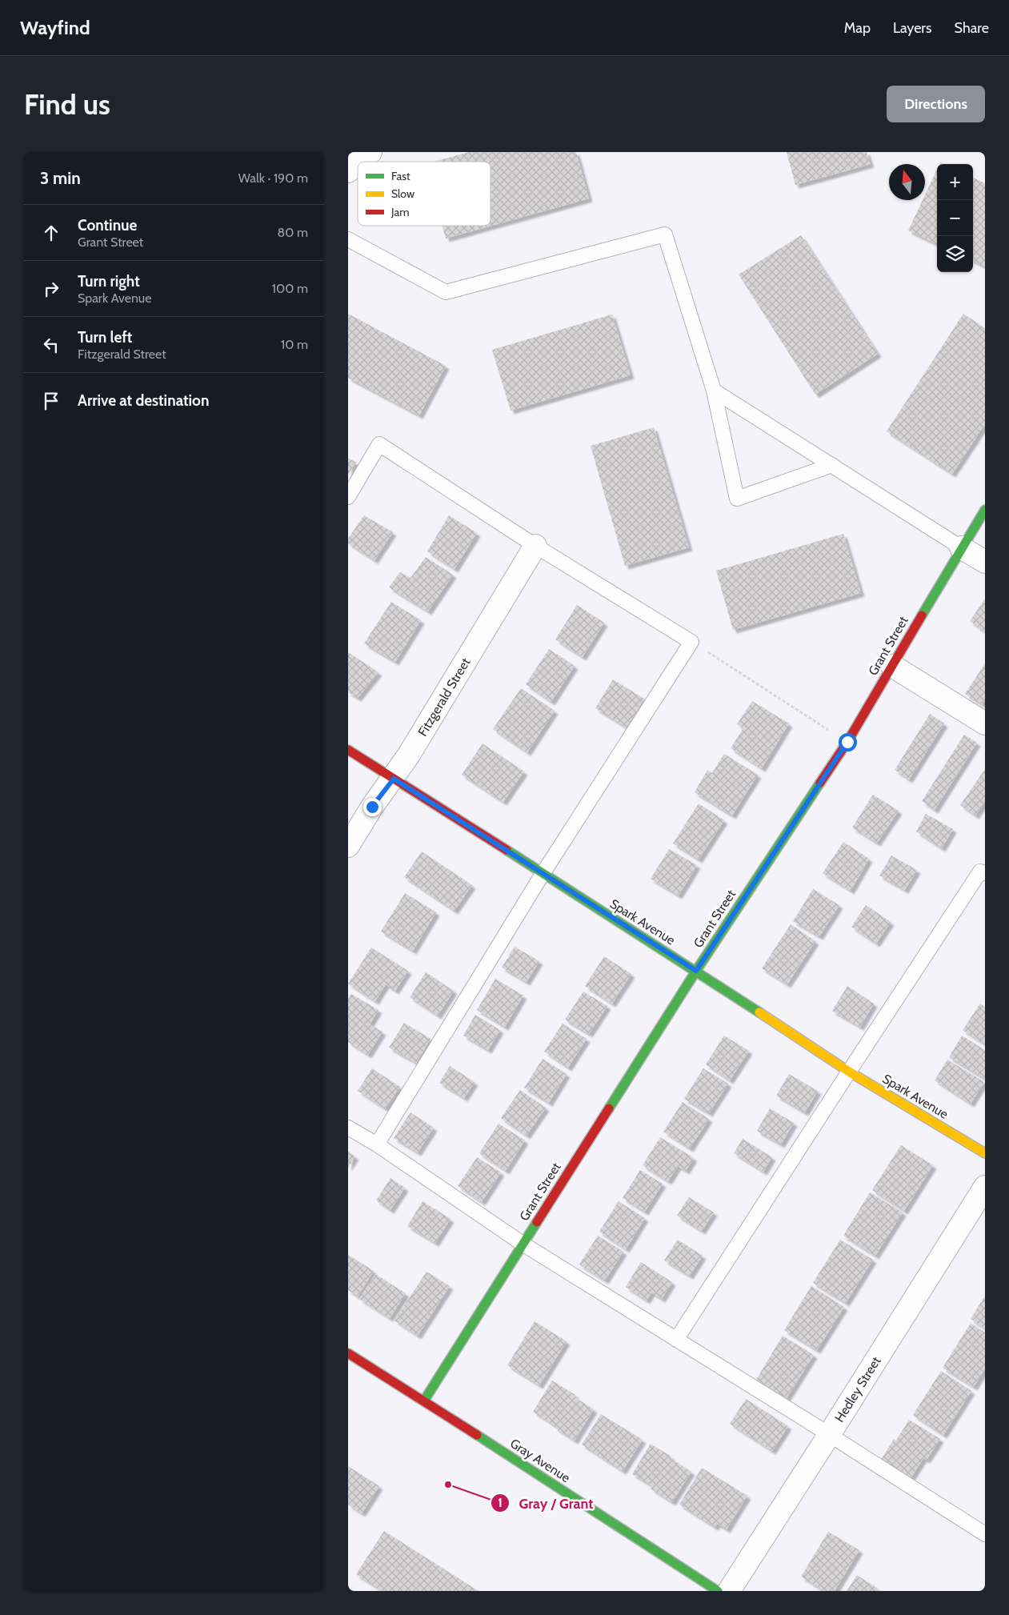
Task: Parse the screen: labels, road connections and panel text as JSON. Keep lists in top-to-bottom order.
{
  "streets": {
    "street": [
      "Grant Street",
      "Fitzgerald Street",
      "Spark Avenue",
      "Hedley Street",
      "Gray Avenue"
    ]
  },
  "crossings": [
    ["Grant Street", "Spark Avenue"],
    ["Grant Street", "Gray Avenue"],
    ["Fitzgerald Street", "Spark Avenue"]
  ],
  "places": ["Gray / Grant"],
  "legend": ["Fast", "Slow", "Jam"],
  "north": "top",
  "page": {
    "header": "Wayfind",
    "nav": ["Map", "Layers", "Share"],
    "buttons": "Directions",
    "title": "Find us",
    "heading": ["3 min", "Walk · 190 m"],
    "map_buttons": ["+", "−"],
    "list": [
      ["Continue", "Grant Street", "80 m"],
      ["Turn right", "Spark Avenue", "100 m"],
      ["Turn left", "Fitzgerald Street", "10 m"],
      "Arrive at destination"
    ]
  }
}
